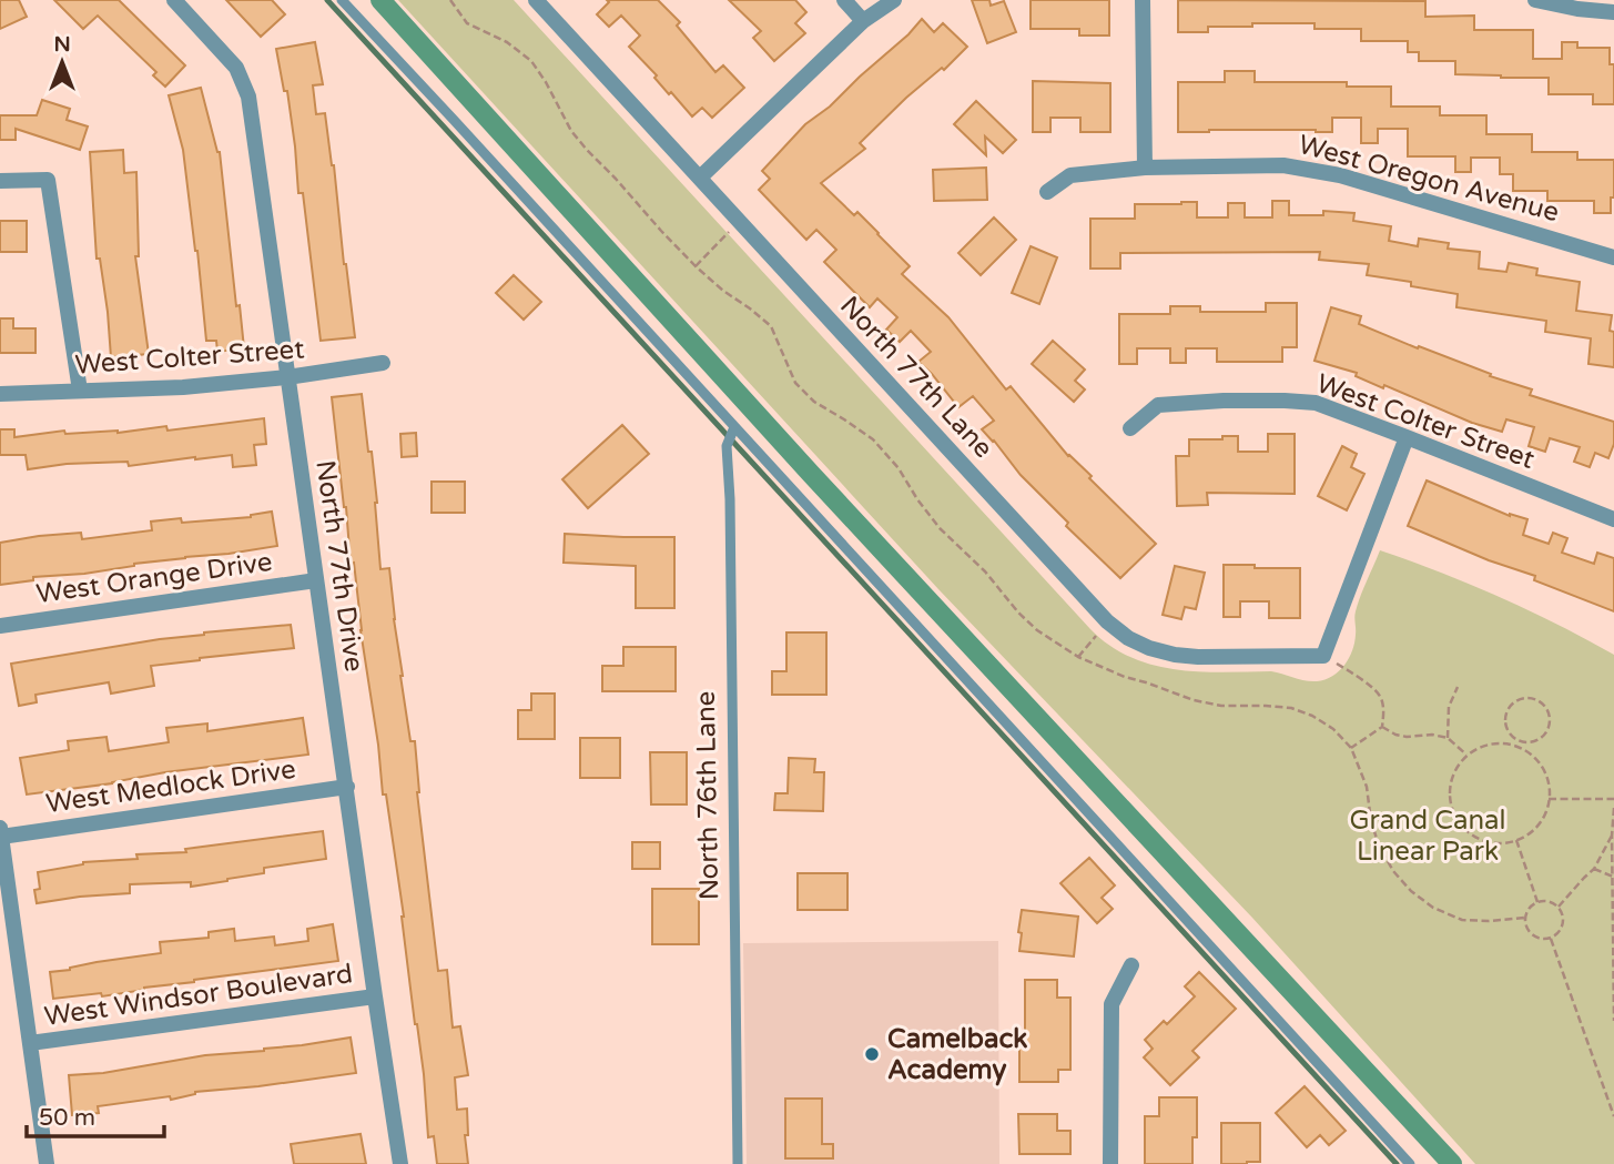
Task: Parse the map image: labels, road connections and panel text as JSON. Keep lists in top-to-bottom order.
{
  "streets": {
    "street": [
      "West Oregon Avenue",
      "West Colter Street",
      "North 77th Lane",
      "North 77th Drive",
      "West Orange Drive",
      "West Medlock Drive",
      "West Windsor Boulevard"
    ],
    "lane": ["North 76th Lane"]
  },
  "crossings": [
    ["West Colter Street", "North 77th Drive"],
    ["North 77th Drive", "West Orange Drive"],
    ["North 77th Drive", "West Medlock Drive"],
    ["North 77th Drive", "West Windsor Boulevard"]
  ],
  "parks": ["Grand Canal Linear Park"],
  "places": ["Camelback Academy"],
  "scale_bar": "50 m",
  "north": "top"
}
